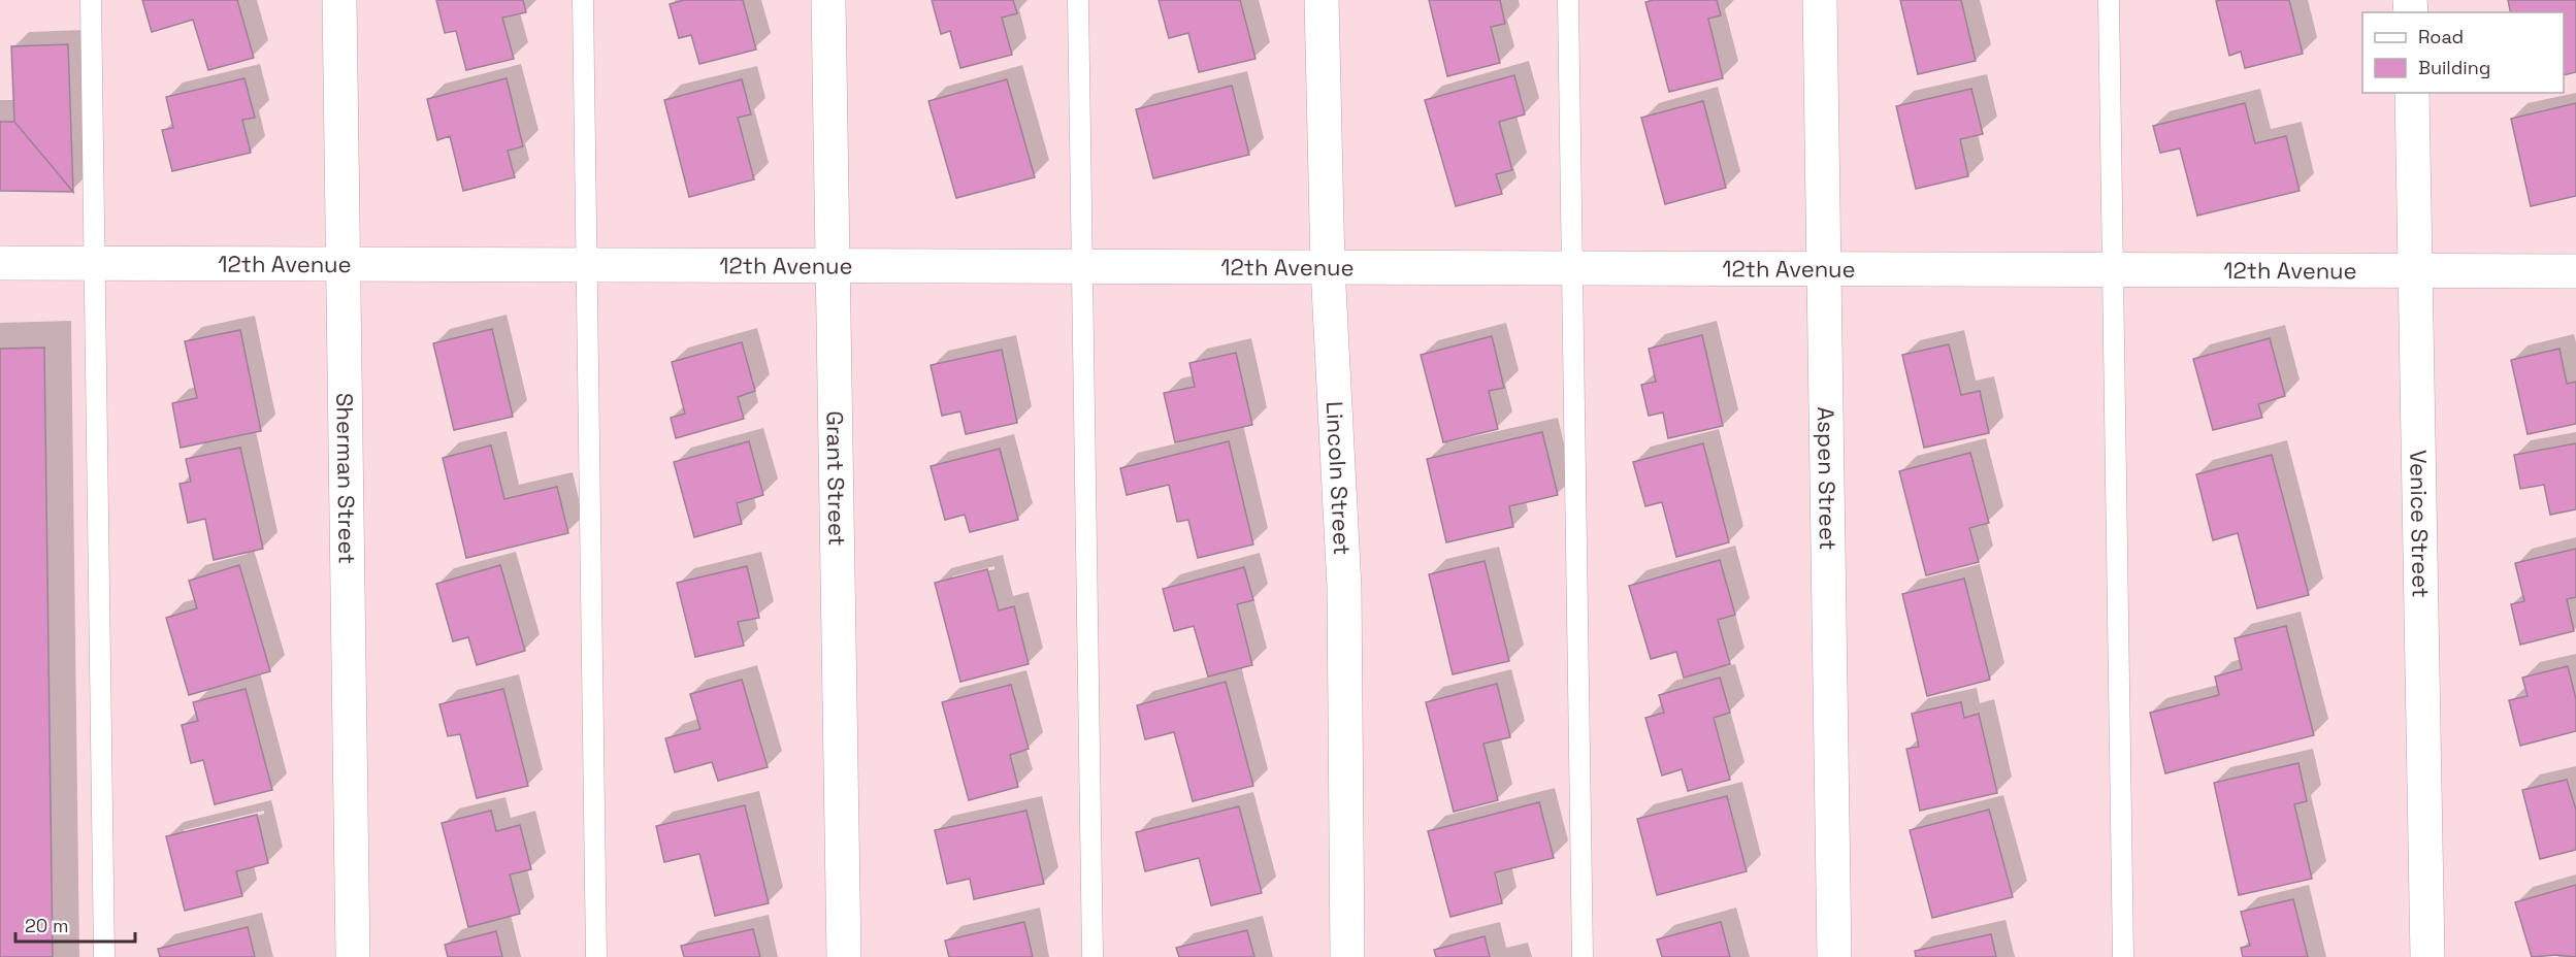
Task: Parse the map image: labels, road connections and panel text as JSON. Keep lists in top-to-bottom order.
{
  "streets": {
    "street": [
      "12th Avenue",
      "Sherman Street",
      "Grant Street",
      "Lincoln Street",
      "Aspen Street",
      "Venice Street"
    ]
  },
  "crossings": [
    ["12th Avenue", "Sherman Street"],
    ["12th Avenue", "Grant Street"],
    ["12th Avenue", "Lincoln Street"],
    ["12th Avenue", "Aspen Street"],
    ["12th Avenue", "Venice Street"]
  ],
  "legend": ["Road", "Building"],
  "scale_bar": "20 m"
}
